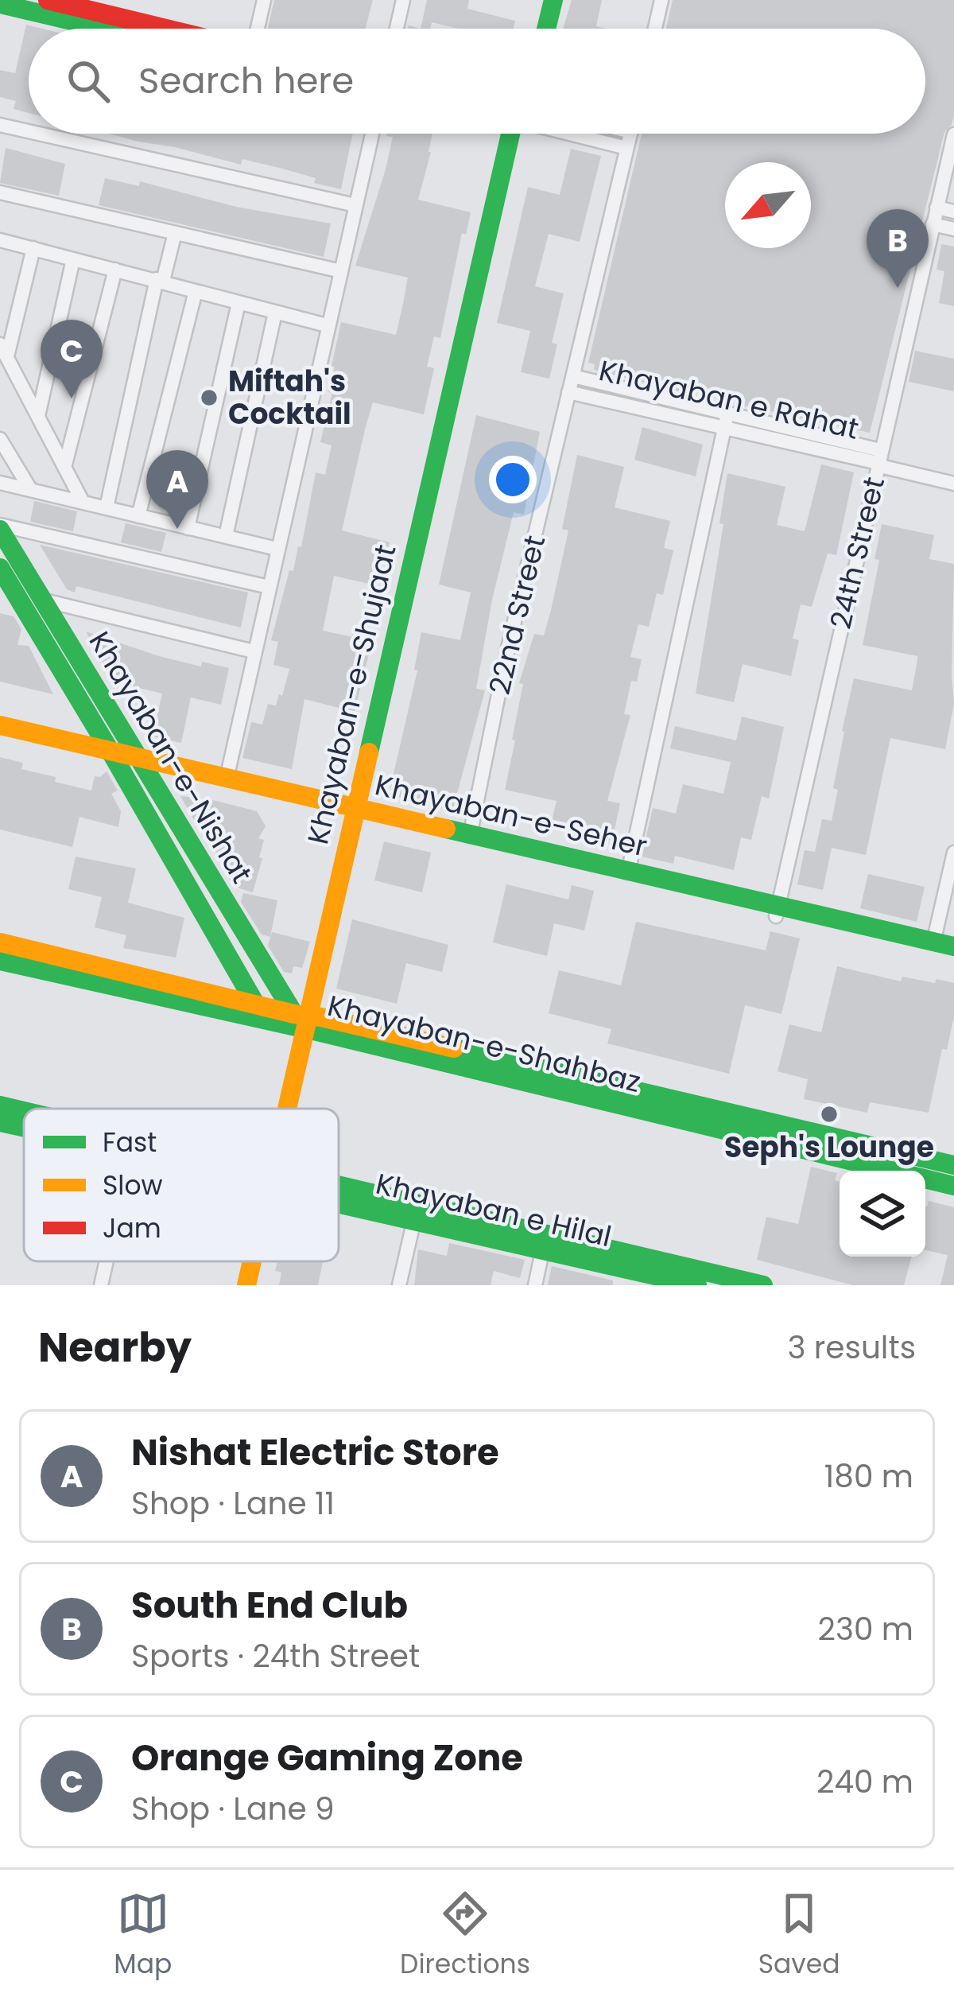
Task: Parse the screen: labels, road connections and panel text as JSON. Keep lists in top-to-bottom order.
{
  "streets": {
    "street": [
      "Khayaban e Rahat",
      "24th Street",
      "22nd Street",
      "Khayaban-e-Shujaat",
      "Khayaban-e-Nishat",
      "Khayaban-e-Seher",
      "Khayaban-e-Shahbaz",
      "Khayaban e Hilal"
    ]
  },
  "crossings": [
    ["Khayaban e Rahat", "24th Street"],
    ["Khayaban e Rahat", "22nd Street"],
    ["24th Street", "Khayaban-e-Seher"],
    ["22nd Street", "Khayaban-e-Seher"],
    ["Khayaban-e-Shujaat", "Khayaban-e-Nishat"],
    ["Khayaban-e-Shujaat", "Khayaban-e-Seher"],
    ["Khayaban-e-Shujaat", "Khayaban-e-Shahbaz"],
    ["Khayaban-e-Nishat", "Khayaban-e-Seher"],
    ["Khayaban-e-Nishat", "Khayaban-e-Shahbaz"]
  ],
  "places": ["Miftah's Cocktail", "Seph's Lounge"],
  "legend": ["Fast", "Slow", "Jam"],
  "north": "bottom left",
  "page": {
    "search": "Search here",
    "pins": ["B", "C", "A"],
    "heading": ["Nearby", "3 results"],
    "list": [
      {
        "mark": "A",
        "name": "Nishat Electric Store",
        "note": "Shop · Lane 11",
        "value": "180 m"
      },
      {
        "mark": "B",
        "name": "South End Club",
        "note": "Sports · 24th Street",
        "value": "230 m"
      },
      {
        "mark": "C",
        "name": "Orange Gaming Zone",
        "note": "Shop · Lane 9",
        "value": "240 m"
      }
    ],
    "nav": ["Map", "Directions", "Saved"]
  }
}
